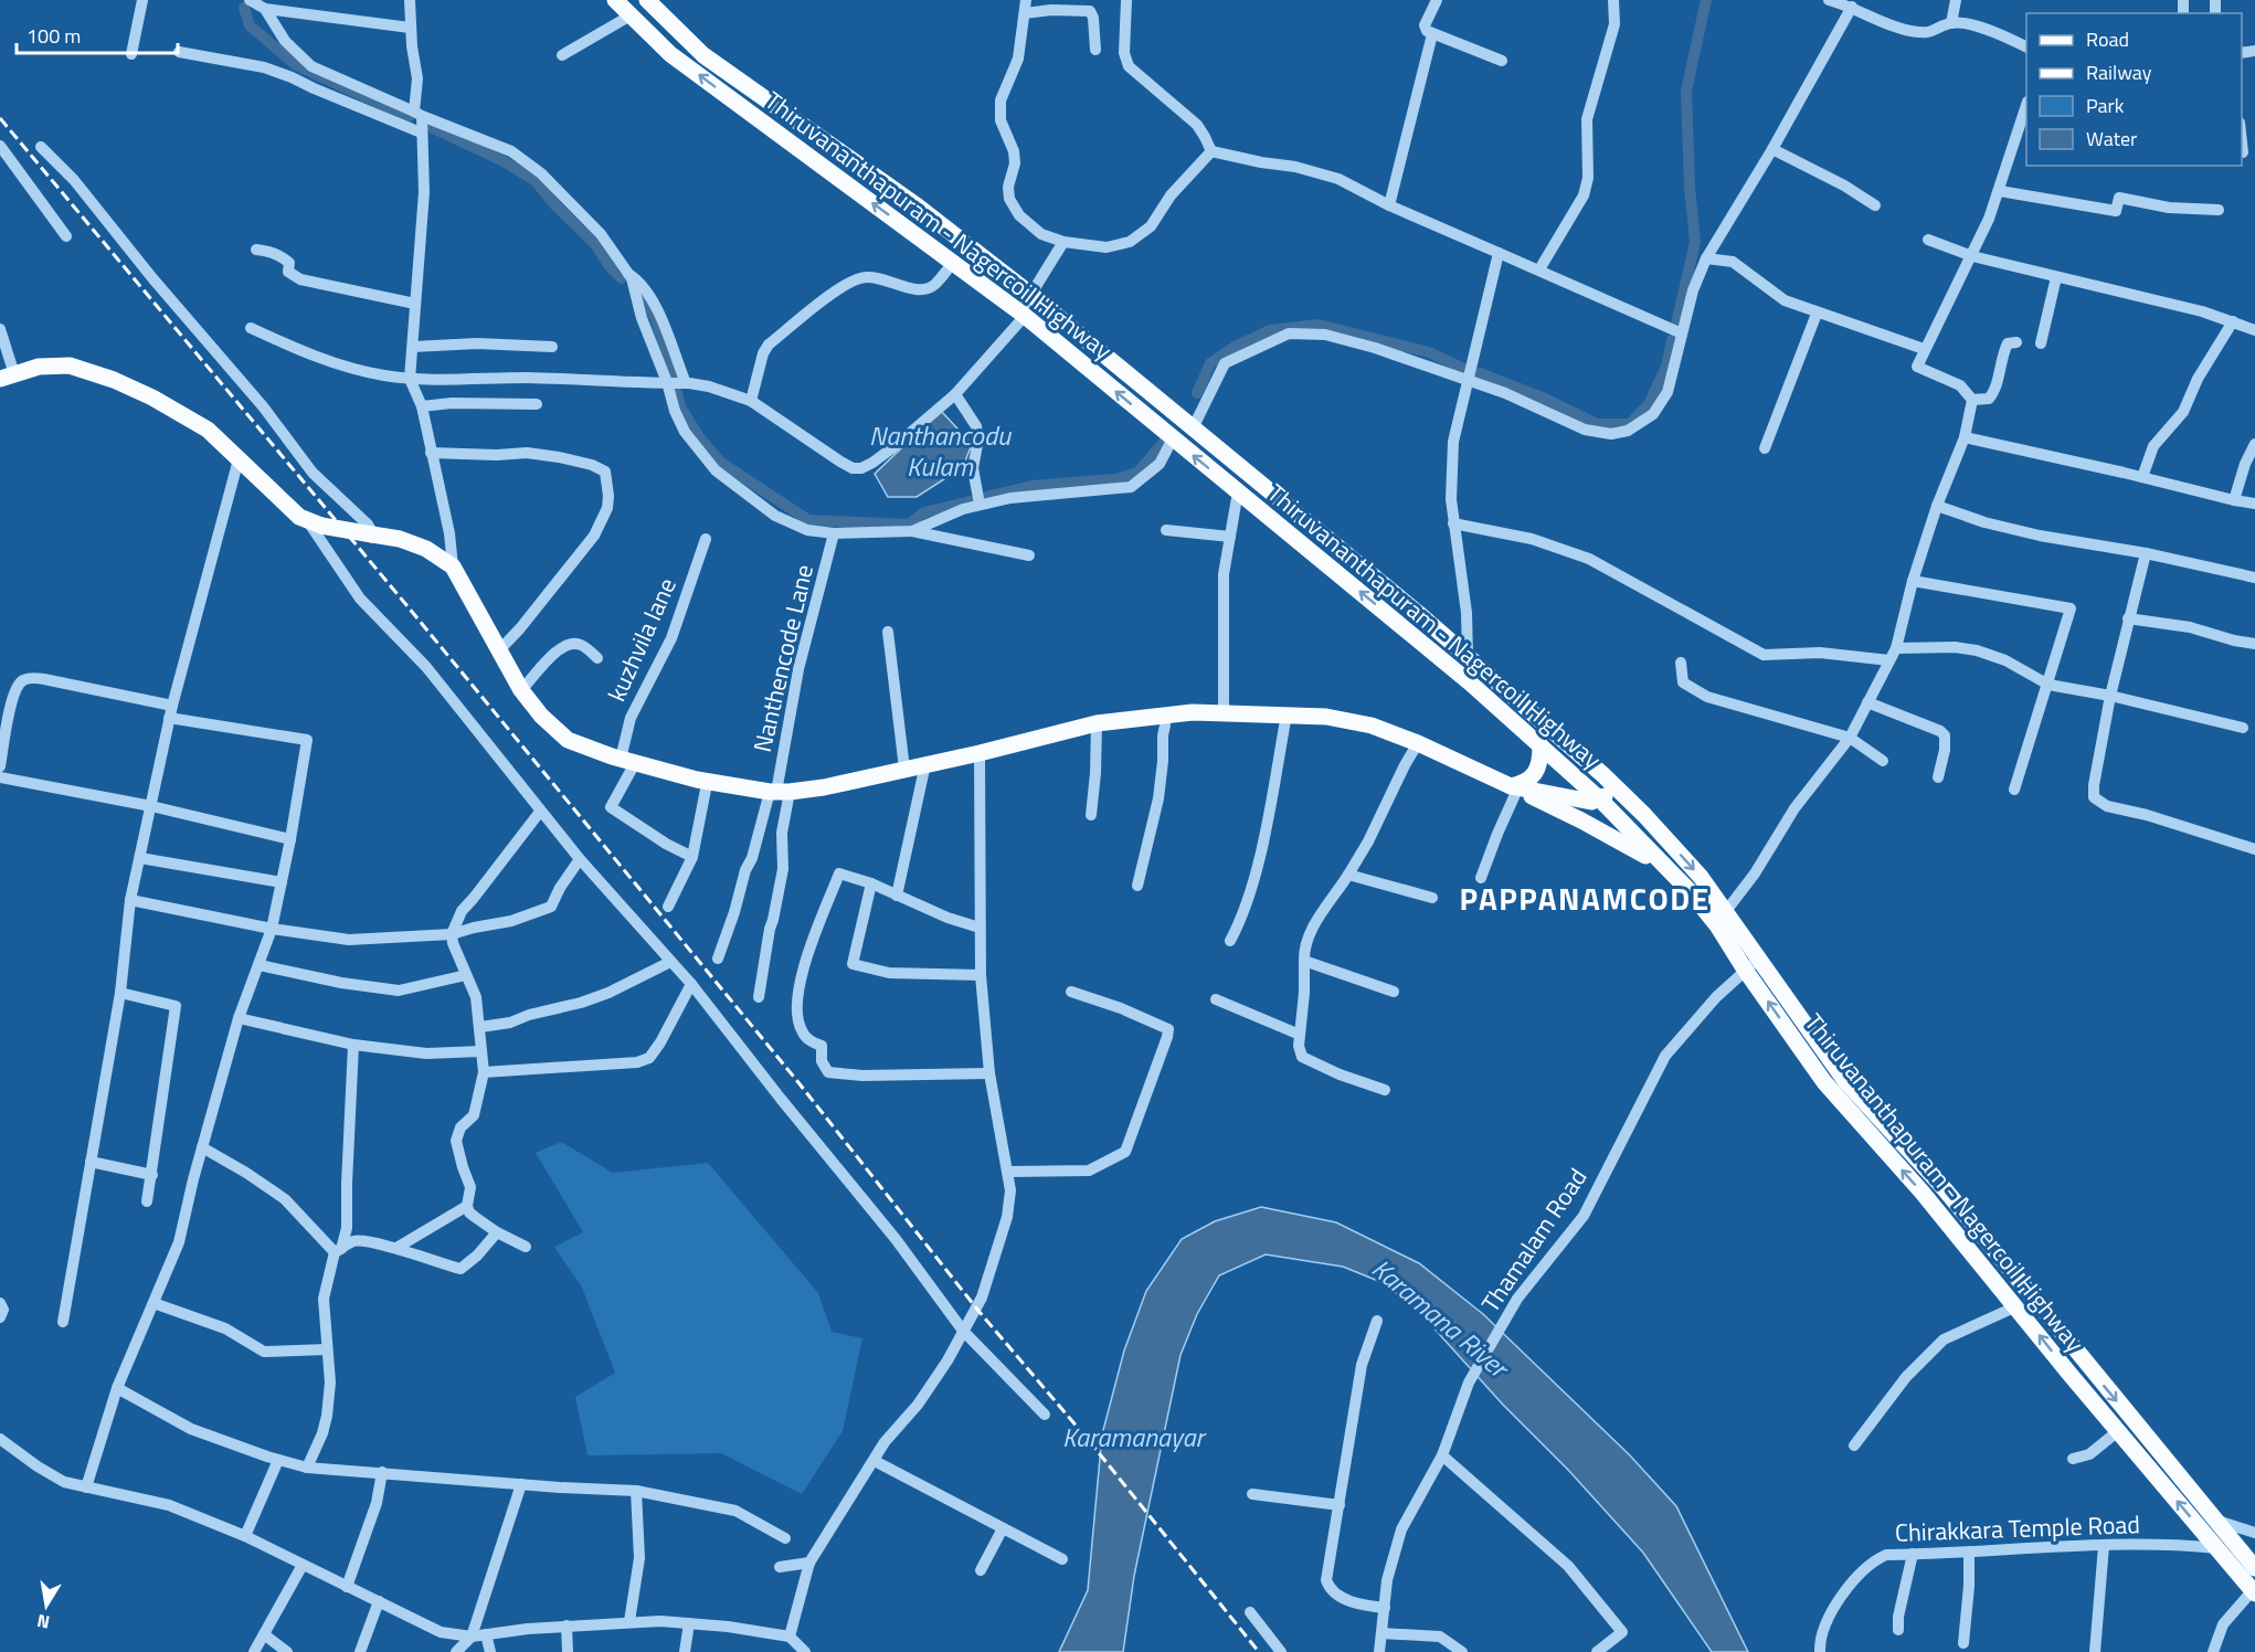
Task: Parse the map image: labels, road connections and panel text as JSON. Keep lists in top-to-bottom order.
{
  "streets": {
    "main road": ["Thiruvananthapuram - Nagercoil Highway"],
    "street": [
      "kuzhvila lane",
      "Nanthencode Lane",
      "Thamalam Road",
      "Chirakkara Temple Road"
    ]
  },
  "crossings": [
    ["Thiruvananthapuram - Nagercoil Highway", "Thamalam Road"],
    ["Thiruvananthapuram - Nagercoil Highway", "Chirakkara Temple Road"]
  ],
  "districts": ["PAPPANAMCODE"],
  "water": ["Nanthancodu Kulam", "Karamana River", "Karamanayar"],
  "legend": [
    "Road",
    "Railway",
    "Park",
    "Water"
  ],
  "scale_bar": "100 m",
  "north": "bottom"
}
